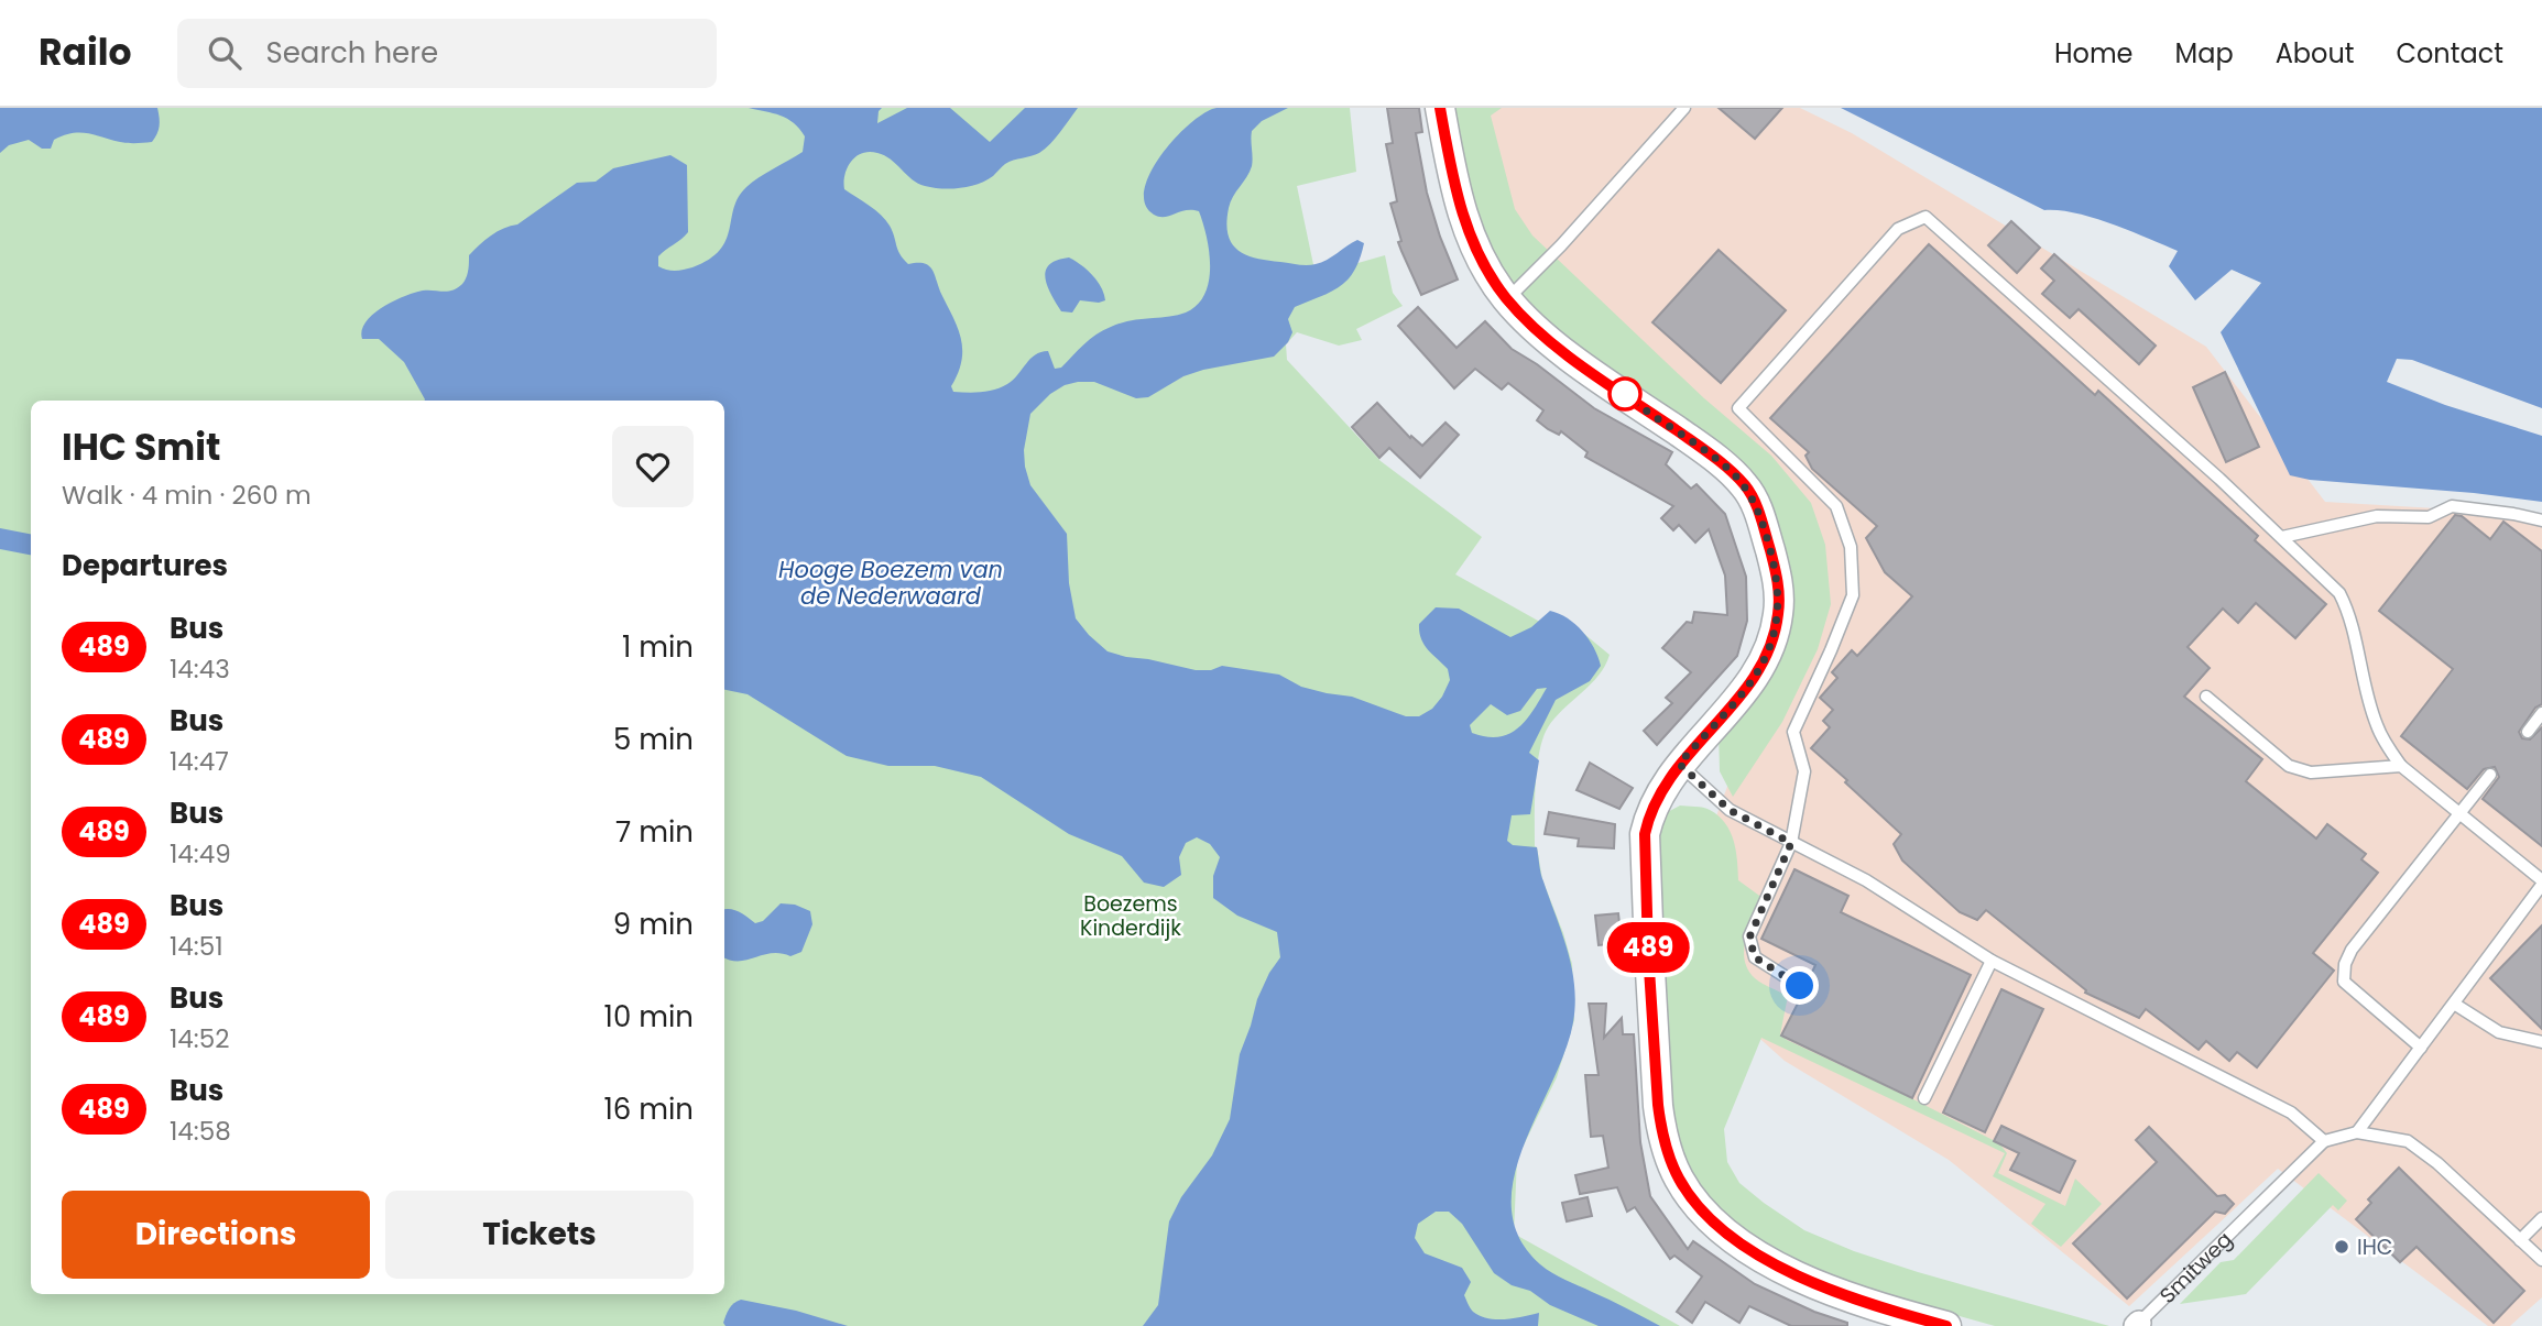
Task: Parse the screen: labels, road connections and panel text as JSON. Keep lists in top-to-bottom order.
{
  "streets": {
    "lane": ["Smitweg"]
  },
  "water": ["Hooge Boezem van de Nederwaard"],
  "parks": ["Boezems Kinderdijk"],
  "places": ["IHC"],
  "lines": ["bus line 489"],
  "page": {
    "header": "Railo",
    "search": "Search here",
    "nav": [
      "Home",
      "Map",
      "About",
      "Contact"
    ],
    "on_map": "489",
    "heading": [
      ["IHC Smit", "Walk · 4 min · 260 m"],
      "Departures"
    ],
    "list": [
      {
        "mark": "489",
        "name": "Bus",
        "note": "14:43",
        "value": "1 min"
      },
      {
        "mark": "489",
        "name": "Bus",
        "note": "14:47",
        "value": "5 min"
      },
      {
        "mark": "489",
        "name": "Bus",
        "note": "14:49",
        "value": "7 min"
      },
      {
        "mark": "489",
        "name": "Bus",
        "note": "14:51",
        "value": "9 min"
      },
      {
        "mark": "489",
        "name": "Bus",
        "note": "14:52",
        "value": "10 min"
      },
      {
        "mark": "489",
        "name": "Bus",
        "note": "14:58",
        "value": "16 min"
      }
    ],
    "buttons": ["Directions", "Tickets"]
  }
}
